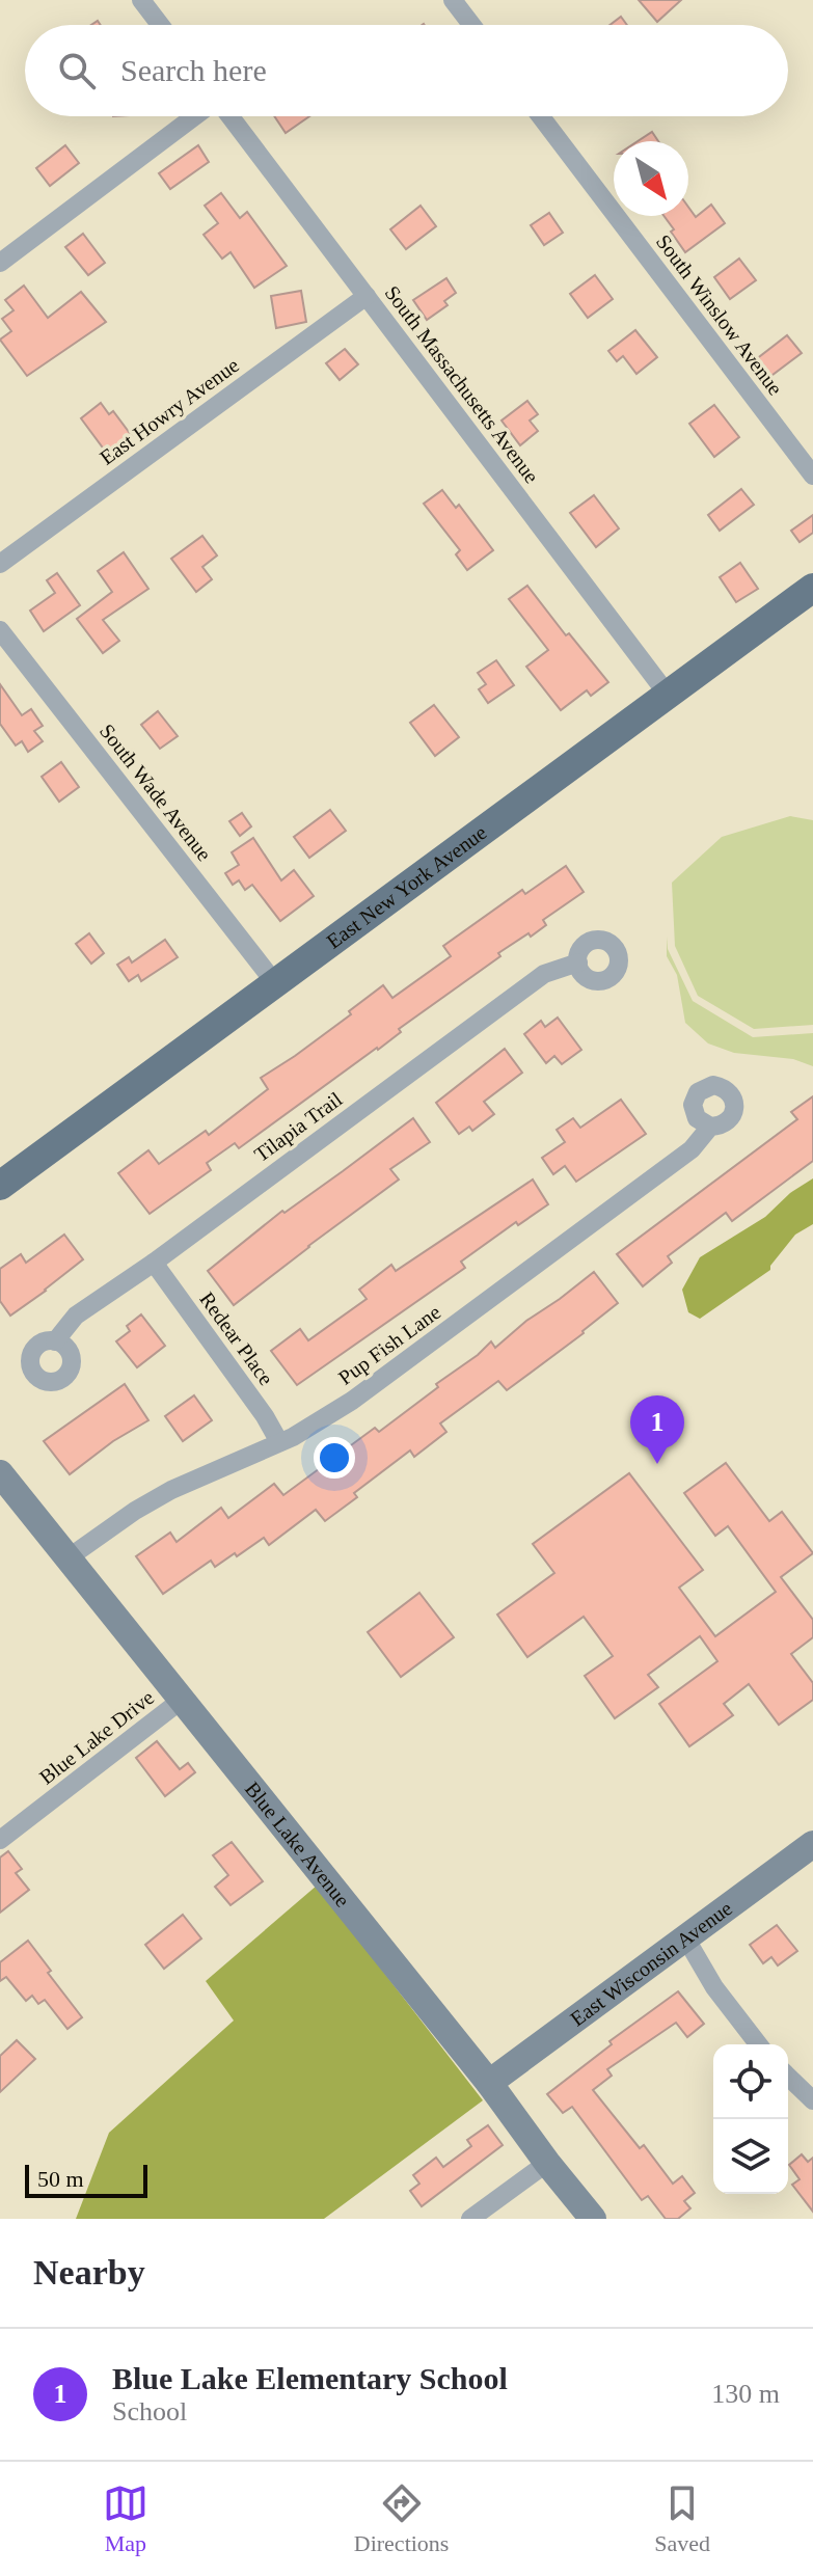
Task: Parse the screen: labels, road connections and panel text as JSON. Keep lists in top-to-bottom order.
{
  "streets": {
    "main road": ["East New York Avenue", "Blue Lake Avenue", "East Wisconsin Avenue"],
    "street": [
      "South Winslow Avenue",
      "South Massachusetts Avenue",
      "East Howry Avenue",
      "South Wade Avenue",
      "Tilapia Trail",
      "Redear Place",
      "Pup Fish Lane",
      "Blue Lake Drive"
    ]
  },
  "crossings": [
    ["South Massachusetts Avenue", "East Howry Avenue"],
    ["South Massachusetts Avenue", "East New York Avenue"],
    ["South Wade Avenue", "East New York Avenue"],
    ["Tilapia Trail", "Redear Place"],
    ["Redear Place", "Pup Fish Lane"],
    ["Pup Fish Lane", "Blue Lake Avenue"],
    ["Blue Lake Drive", "Blue Lake Avenue"],
    ["Blue Lake Avenue", "East Wisconsin Avenue"]
  ],
  "scale_bar": "50 m",
  "north": "bottom right",
  "page": {
    "search": "Search here",
    "pins": "1",
    "scale": "50 m",
    "heading": "Nearby",
    "list": [
      {
        "mark": "1",
        "name": "Blue Lake Elementary School",
        "note": "School",
        "value": "130 m"
      }
    ],
    "nav": ["Map", "Directions", "Saved"]
  }
}
